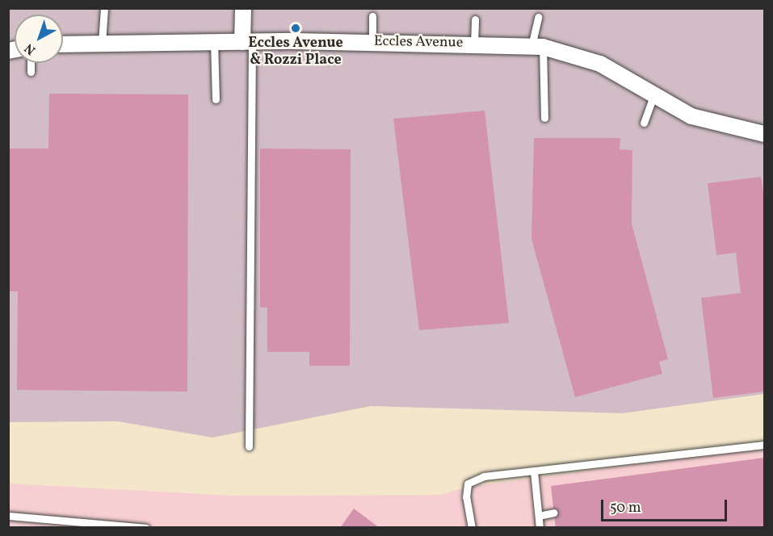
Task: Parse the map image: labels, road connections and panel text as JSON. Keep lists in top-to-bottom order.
{
  "streets": {
    "street": ["Eccles Avenue"]
  },
  "places": ["Eccles Avenue & Rozzi Place"],
  "scale_bar": "50 m",
  "north": "bottom left"
}
